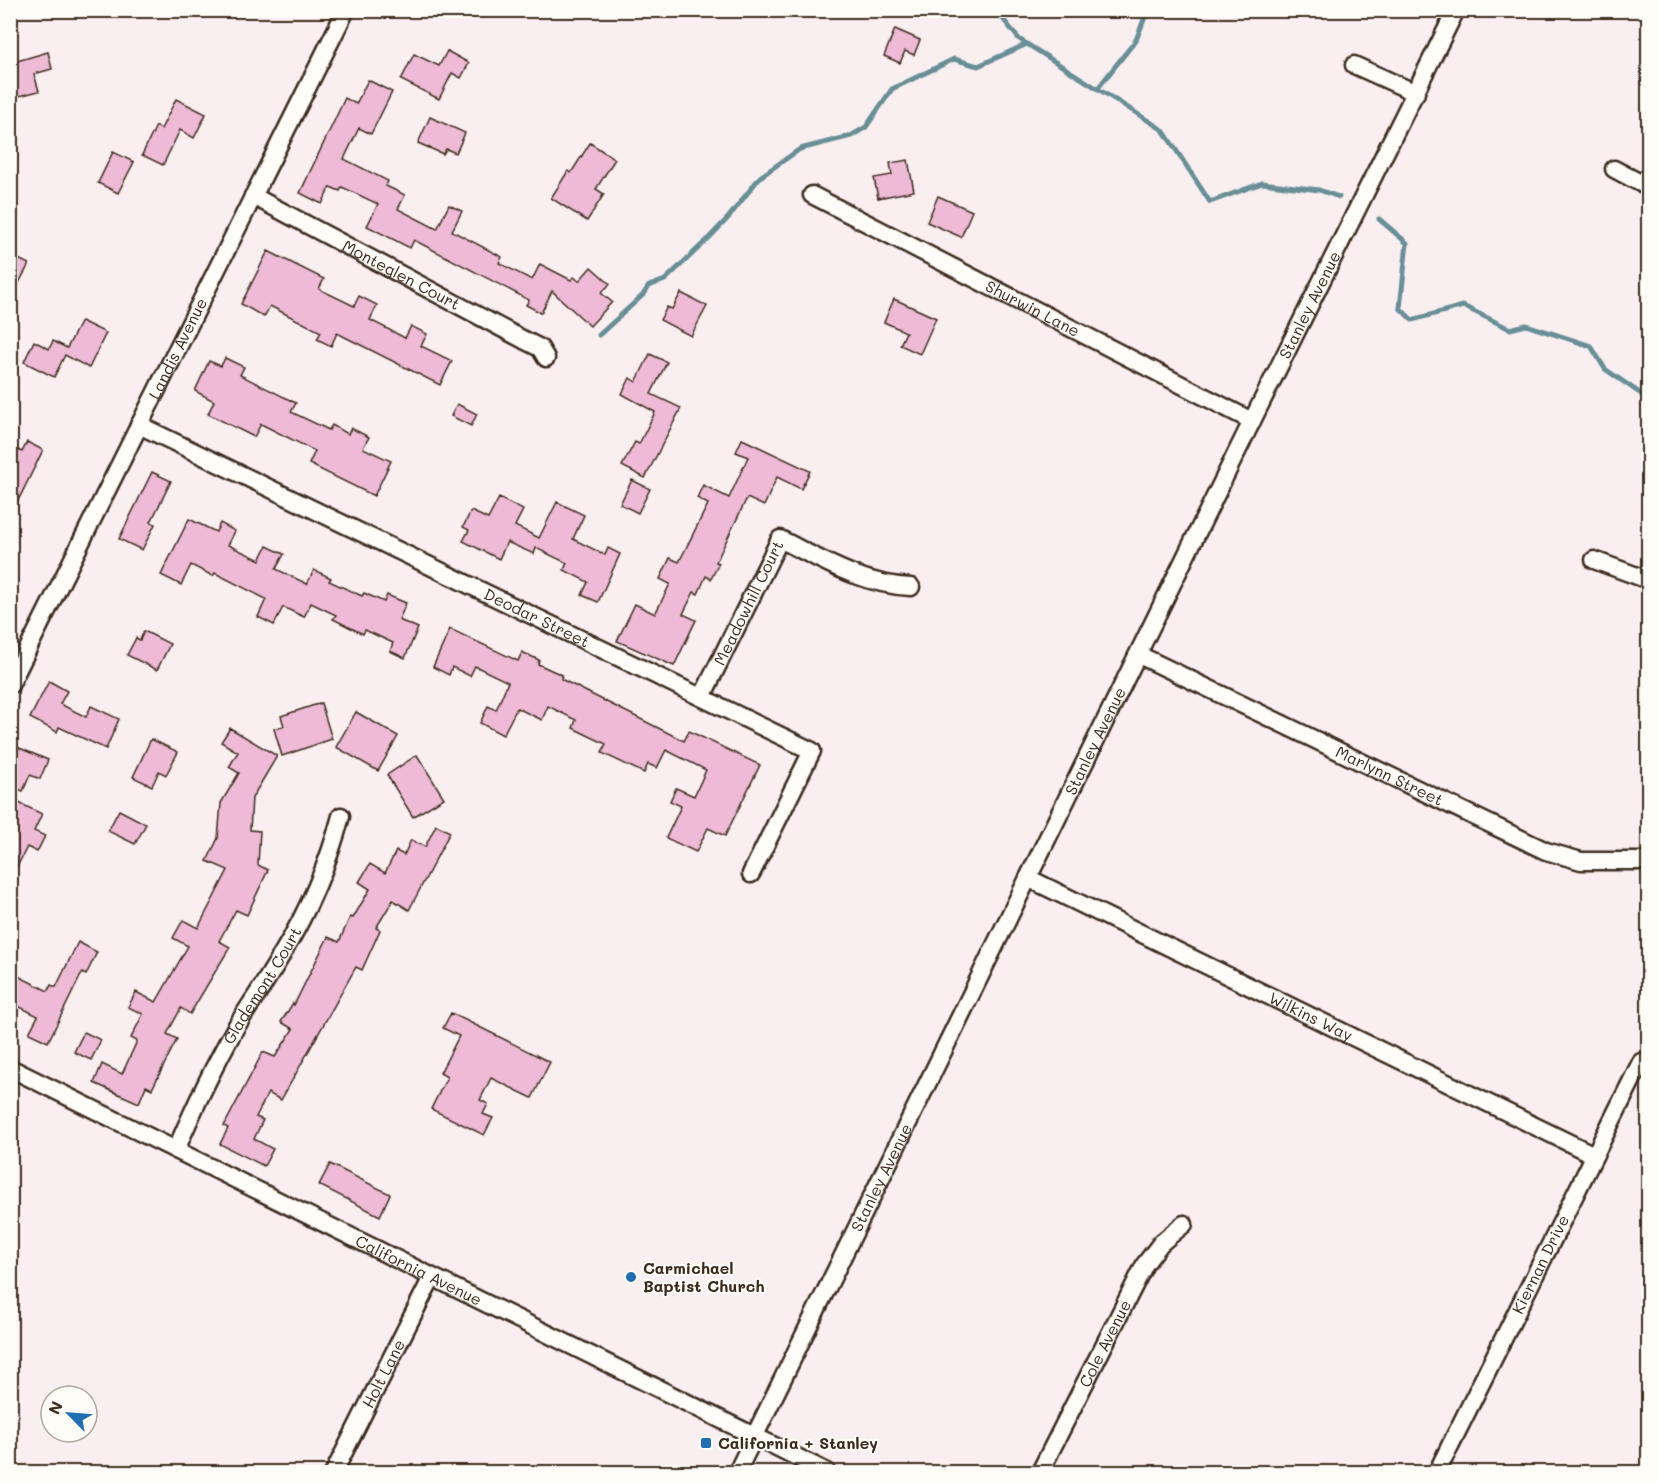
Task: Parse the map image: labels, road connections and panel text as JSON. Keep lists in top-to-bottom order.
{
  "streets": {
    "street": [
      "Monteglen Court",
      "Stanley Avenue",
      "Shurwin Lane",
      "Landis Avenue",
      "Meadowhill Court",
      "Deodar Street",
      "Marlynn Street",
      "Glademont Court",
      "Wilkins Way",
      "Kiernan Drive",
      "California Avenue",
      "Cole Avenue",
      "Holt Lane"
    ]
  },
  "crossings": [
    ["Monteglen Court", "Landis Avenue"],
    ["Stanley Avenue", "Shurwin Lane"],
    ["Stanley Avenue", "Marlynn Street"],
    ["Stanley Avenue", "Wilkins Way"],
    ["Stanley Avenue", "California Avenue"],
    ["Landis Avenue", "Deodar Street"],
    ["Meadowhill Court", "Deodar Street"],
    ["Glademont Court", "California Avenue"],
    ["Wilkins Way", "Kiernan Drive"],
    ["California Avenue", "Holt Lane"]
  ],
  "places": {
    "other": ["Carmichael Baptist Church"],
    "transit": ["California + Stanley"]
  },
  "north": "top left"
}
